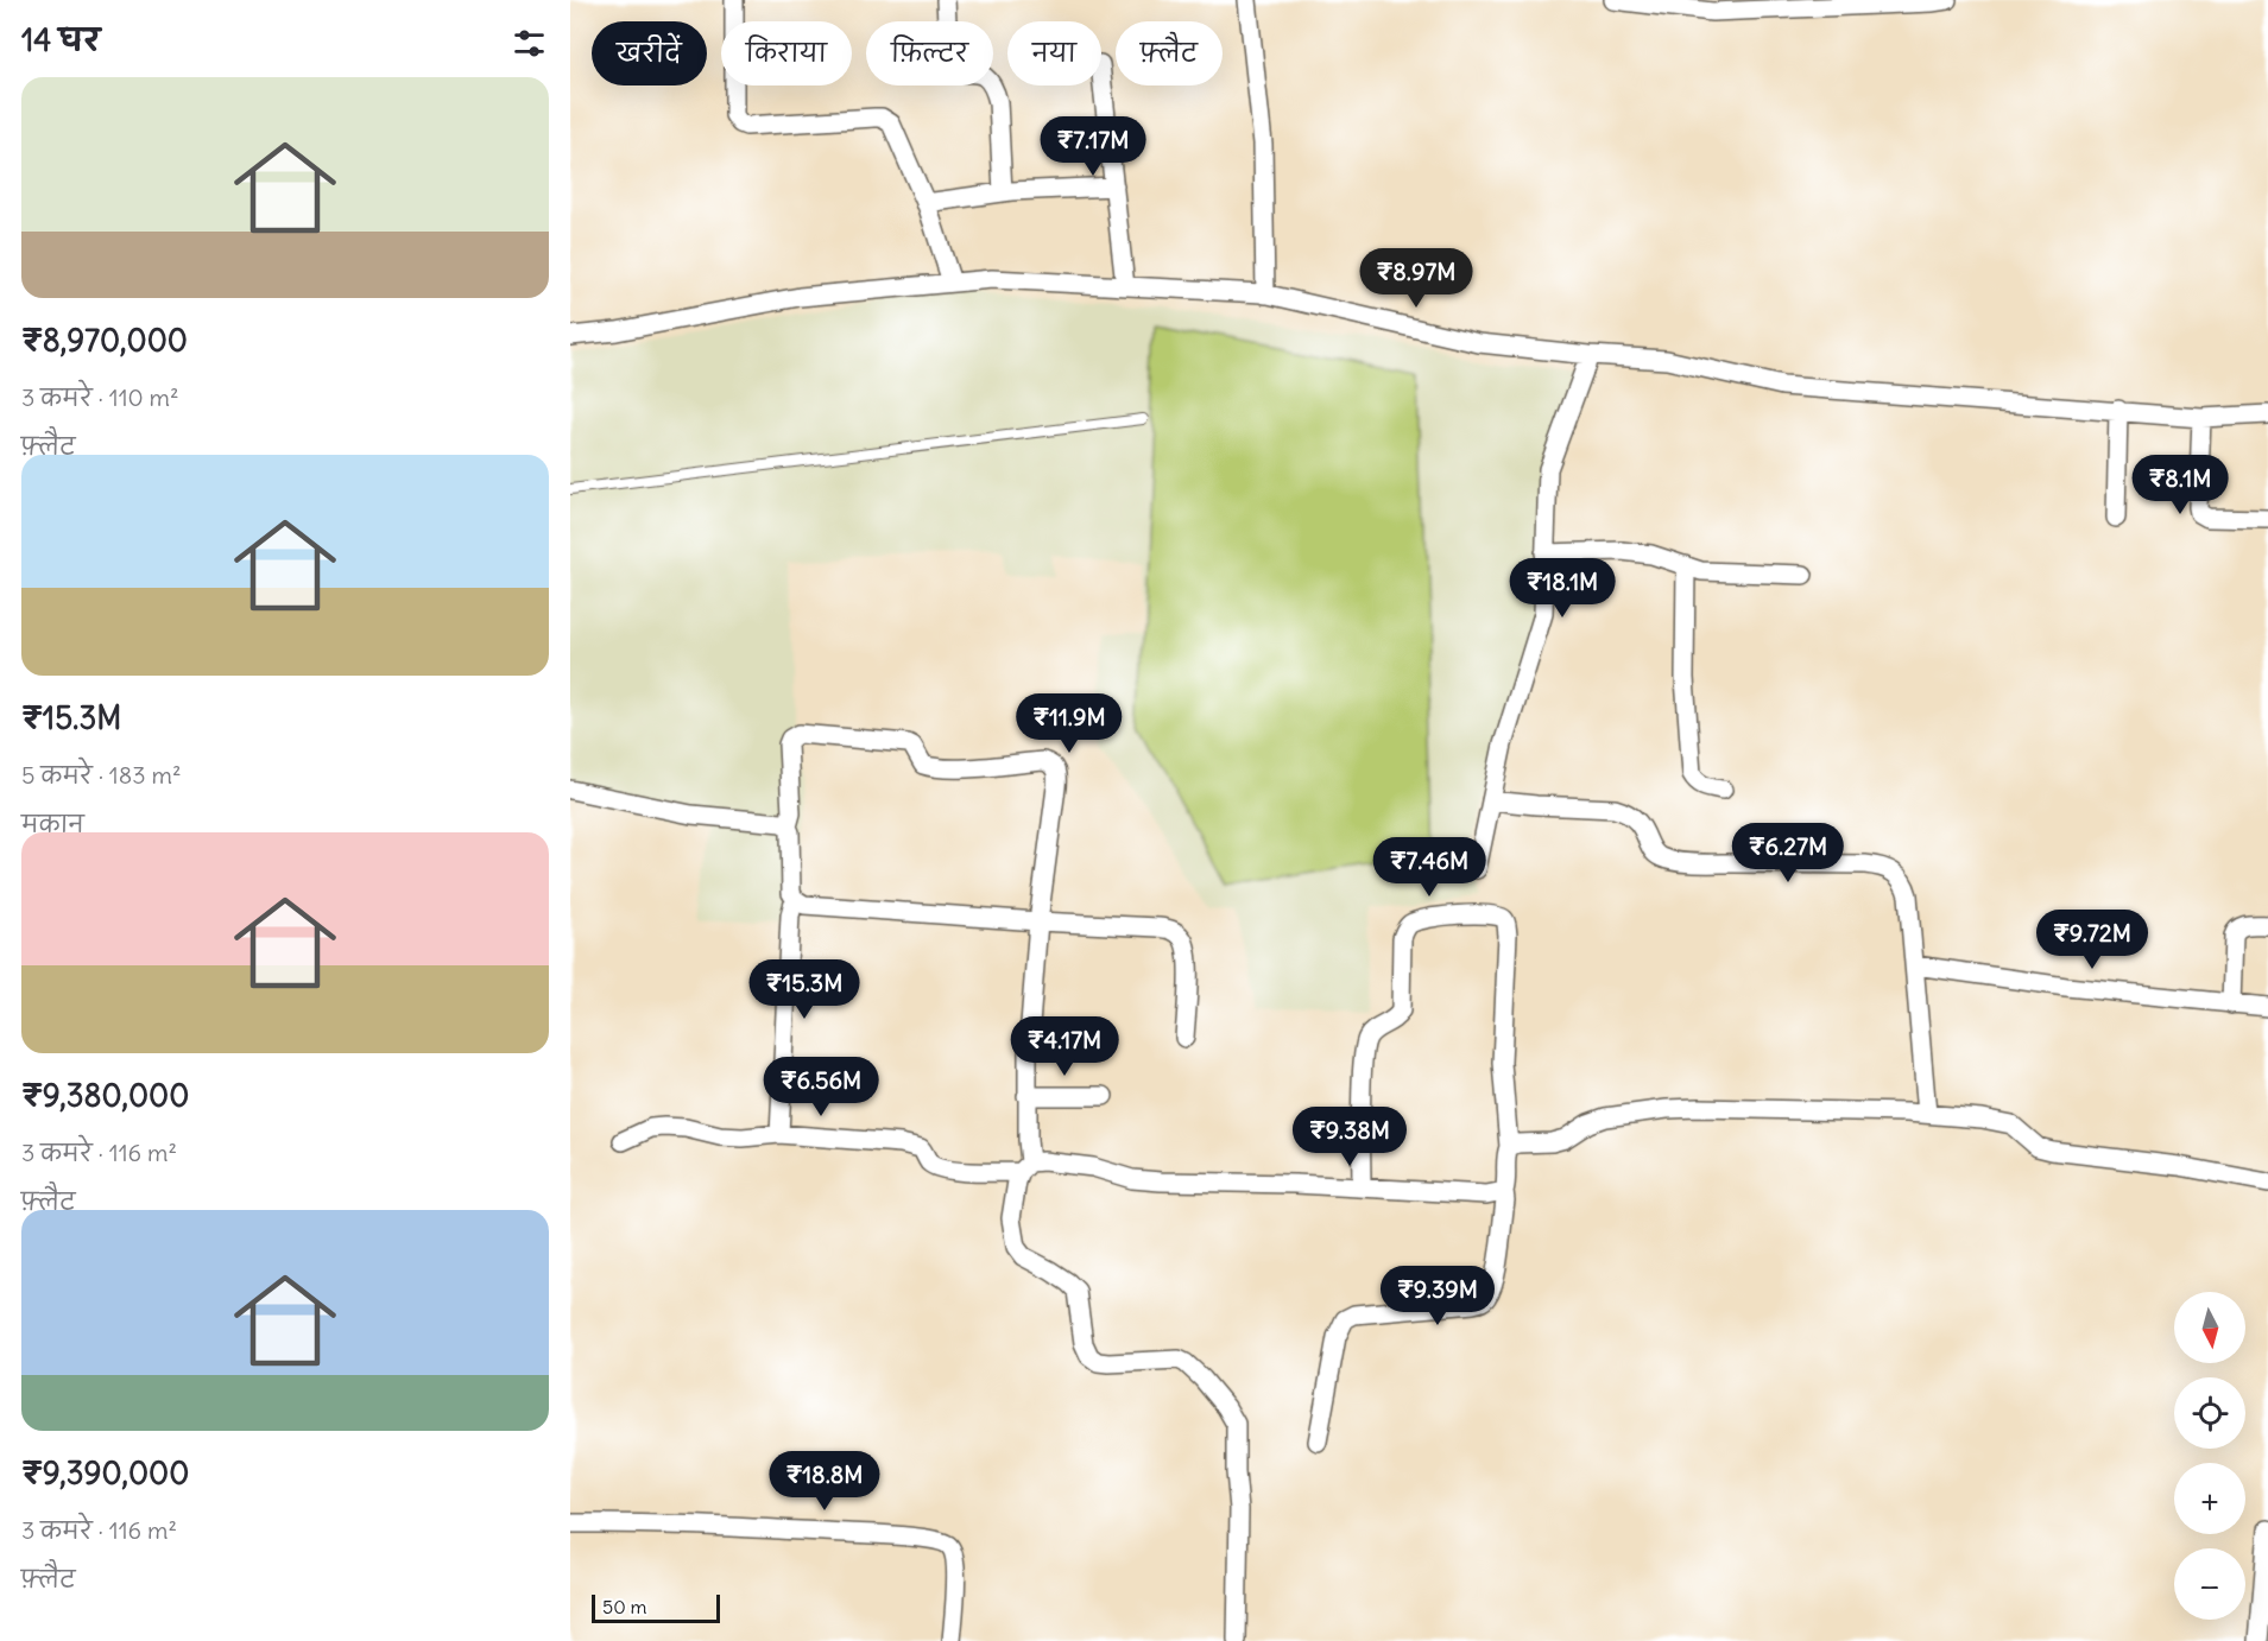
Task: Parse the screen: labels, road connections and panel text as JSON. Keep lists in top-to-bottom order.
{
  "scale_bar": "50 m",
  "north": "bottom",
  "page": {
    "heading": "14 घर",
    "chip": [
      "खरीदें",
      "किराया",
      "फ़िल्टर",
      "नया",
      "फ़्लैट"
    ],
    "list": [
      {
        "name": "₹8,970,000",
        "note": "3 कमरे · 110 m² · फ़्लैट"
      },
      {
        "name": "₹15.3M",
        "note": "5 कमरे · 183 m² · मकान"
      },
      {
        "name": "₹9,380,000",
        "note": "3 कमरे · 116 m² · फ़्लैट"
      },
      {
        "name": "₹9,390,000",
        "note": "3 कमरे · 116 m² · फ़्लैट"
      }
    ],
    "price": [
      "₹7.17M",
      "₹8.97M",
      "₹8.1M",
      "₹18.1M",
      "₹11.9M",
      "₹6.27M",
      "₹7.46M",
      "₹9.72M",
      "₹15.3M",
      "₹4.17M",
      "₹6.56M",
      "₹9.38M",
      "₹9.39M",
      "₹18.8M"
    ],
    "map_buttons": ["+", "−"],
    "scale": "50 m"
  }
}
